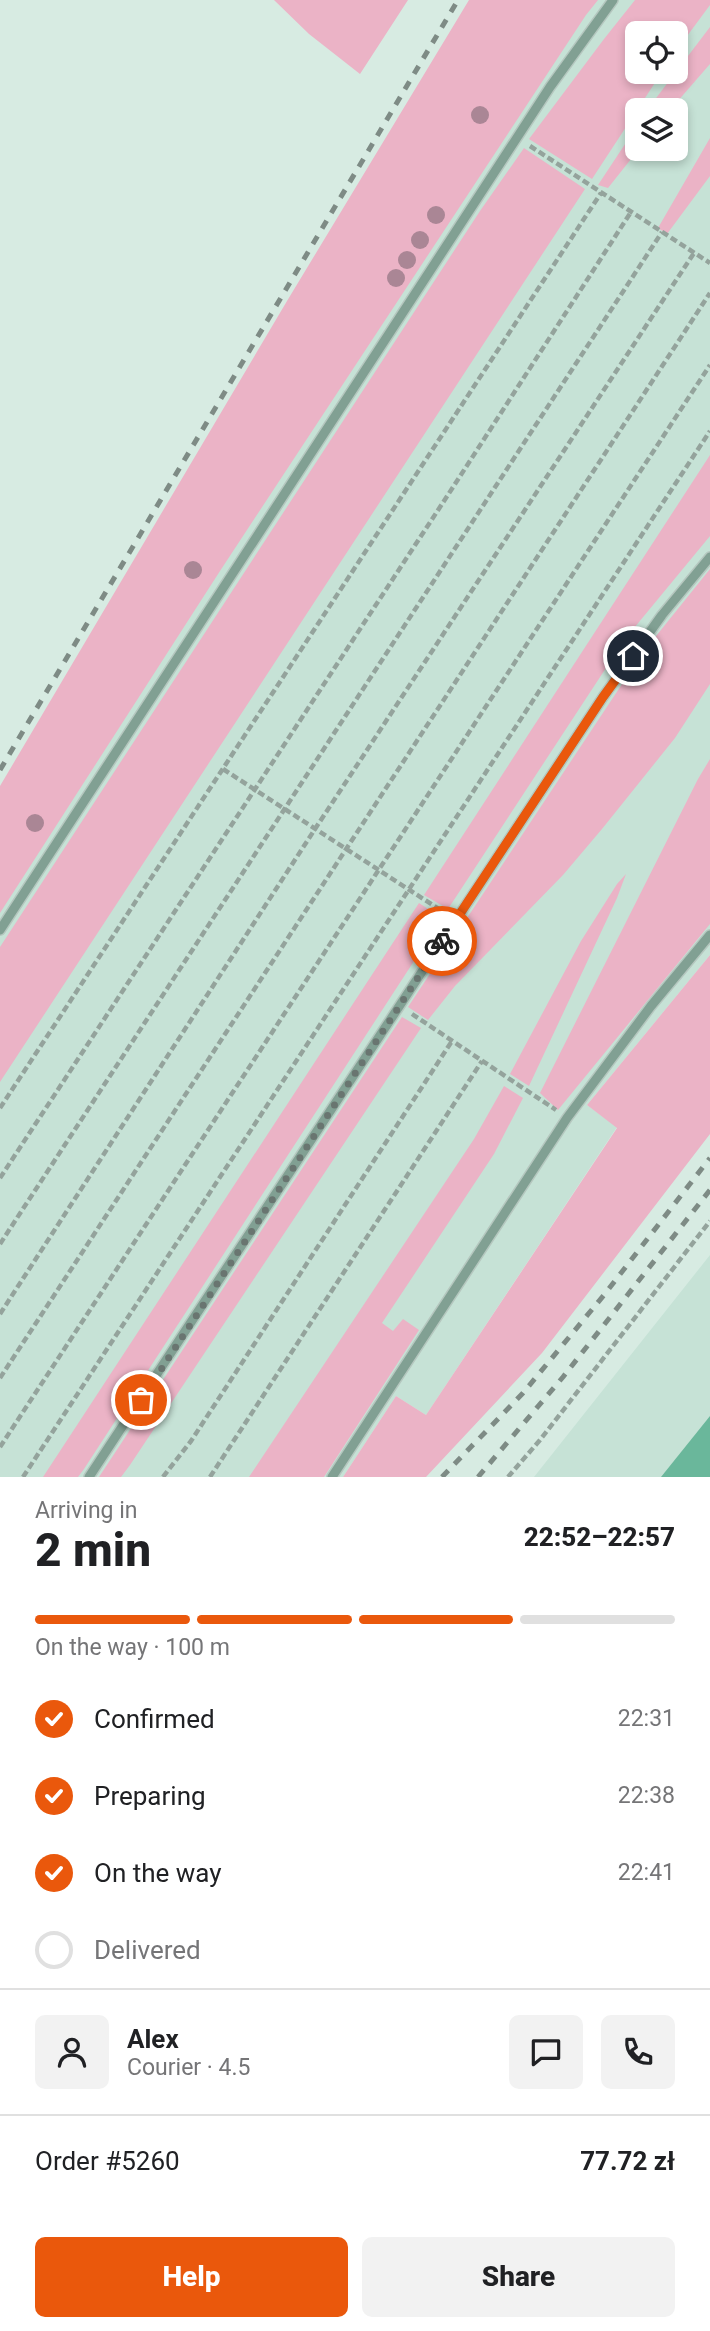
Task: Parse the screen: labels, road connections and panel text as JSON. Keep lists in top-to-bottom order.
{
  "page": {
    "heading": ["2 min", "Arriving in", "22:52–22:57"],
    "panel": [
      "Alex",
      "Courier · 4.5",
      "Order #5260",
      "77.72 zł"
    ],
    "bar": "On the way · 100 m",
    "list": [
      ["Confirmed", "22:31"],
      ["Preparing", "22:38"],
      ["On the way", "22:41"],
      "Delivered"
    ],
    "buttons": ["Help", "Share"]
  }
}
